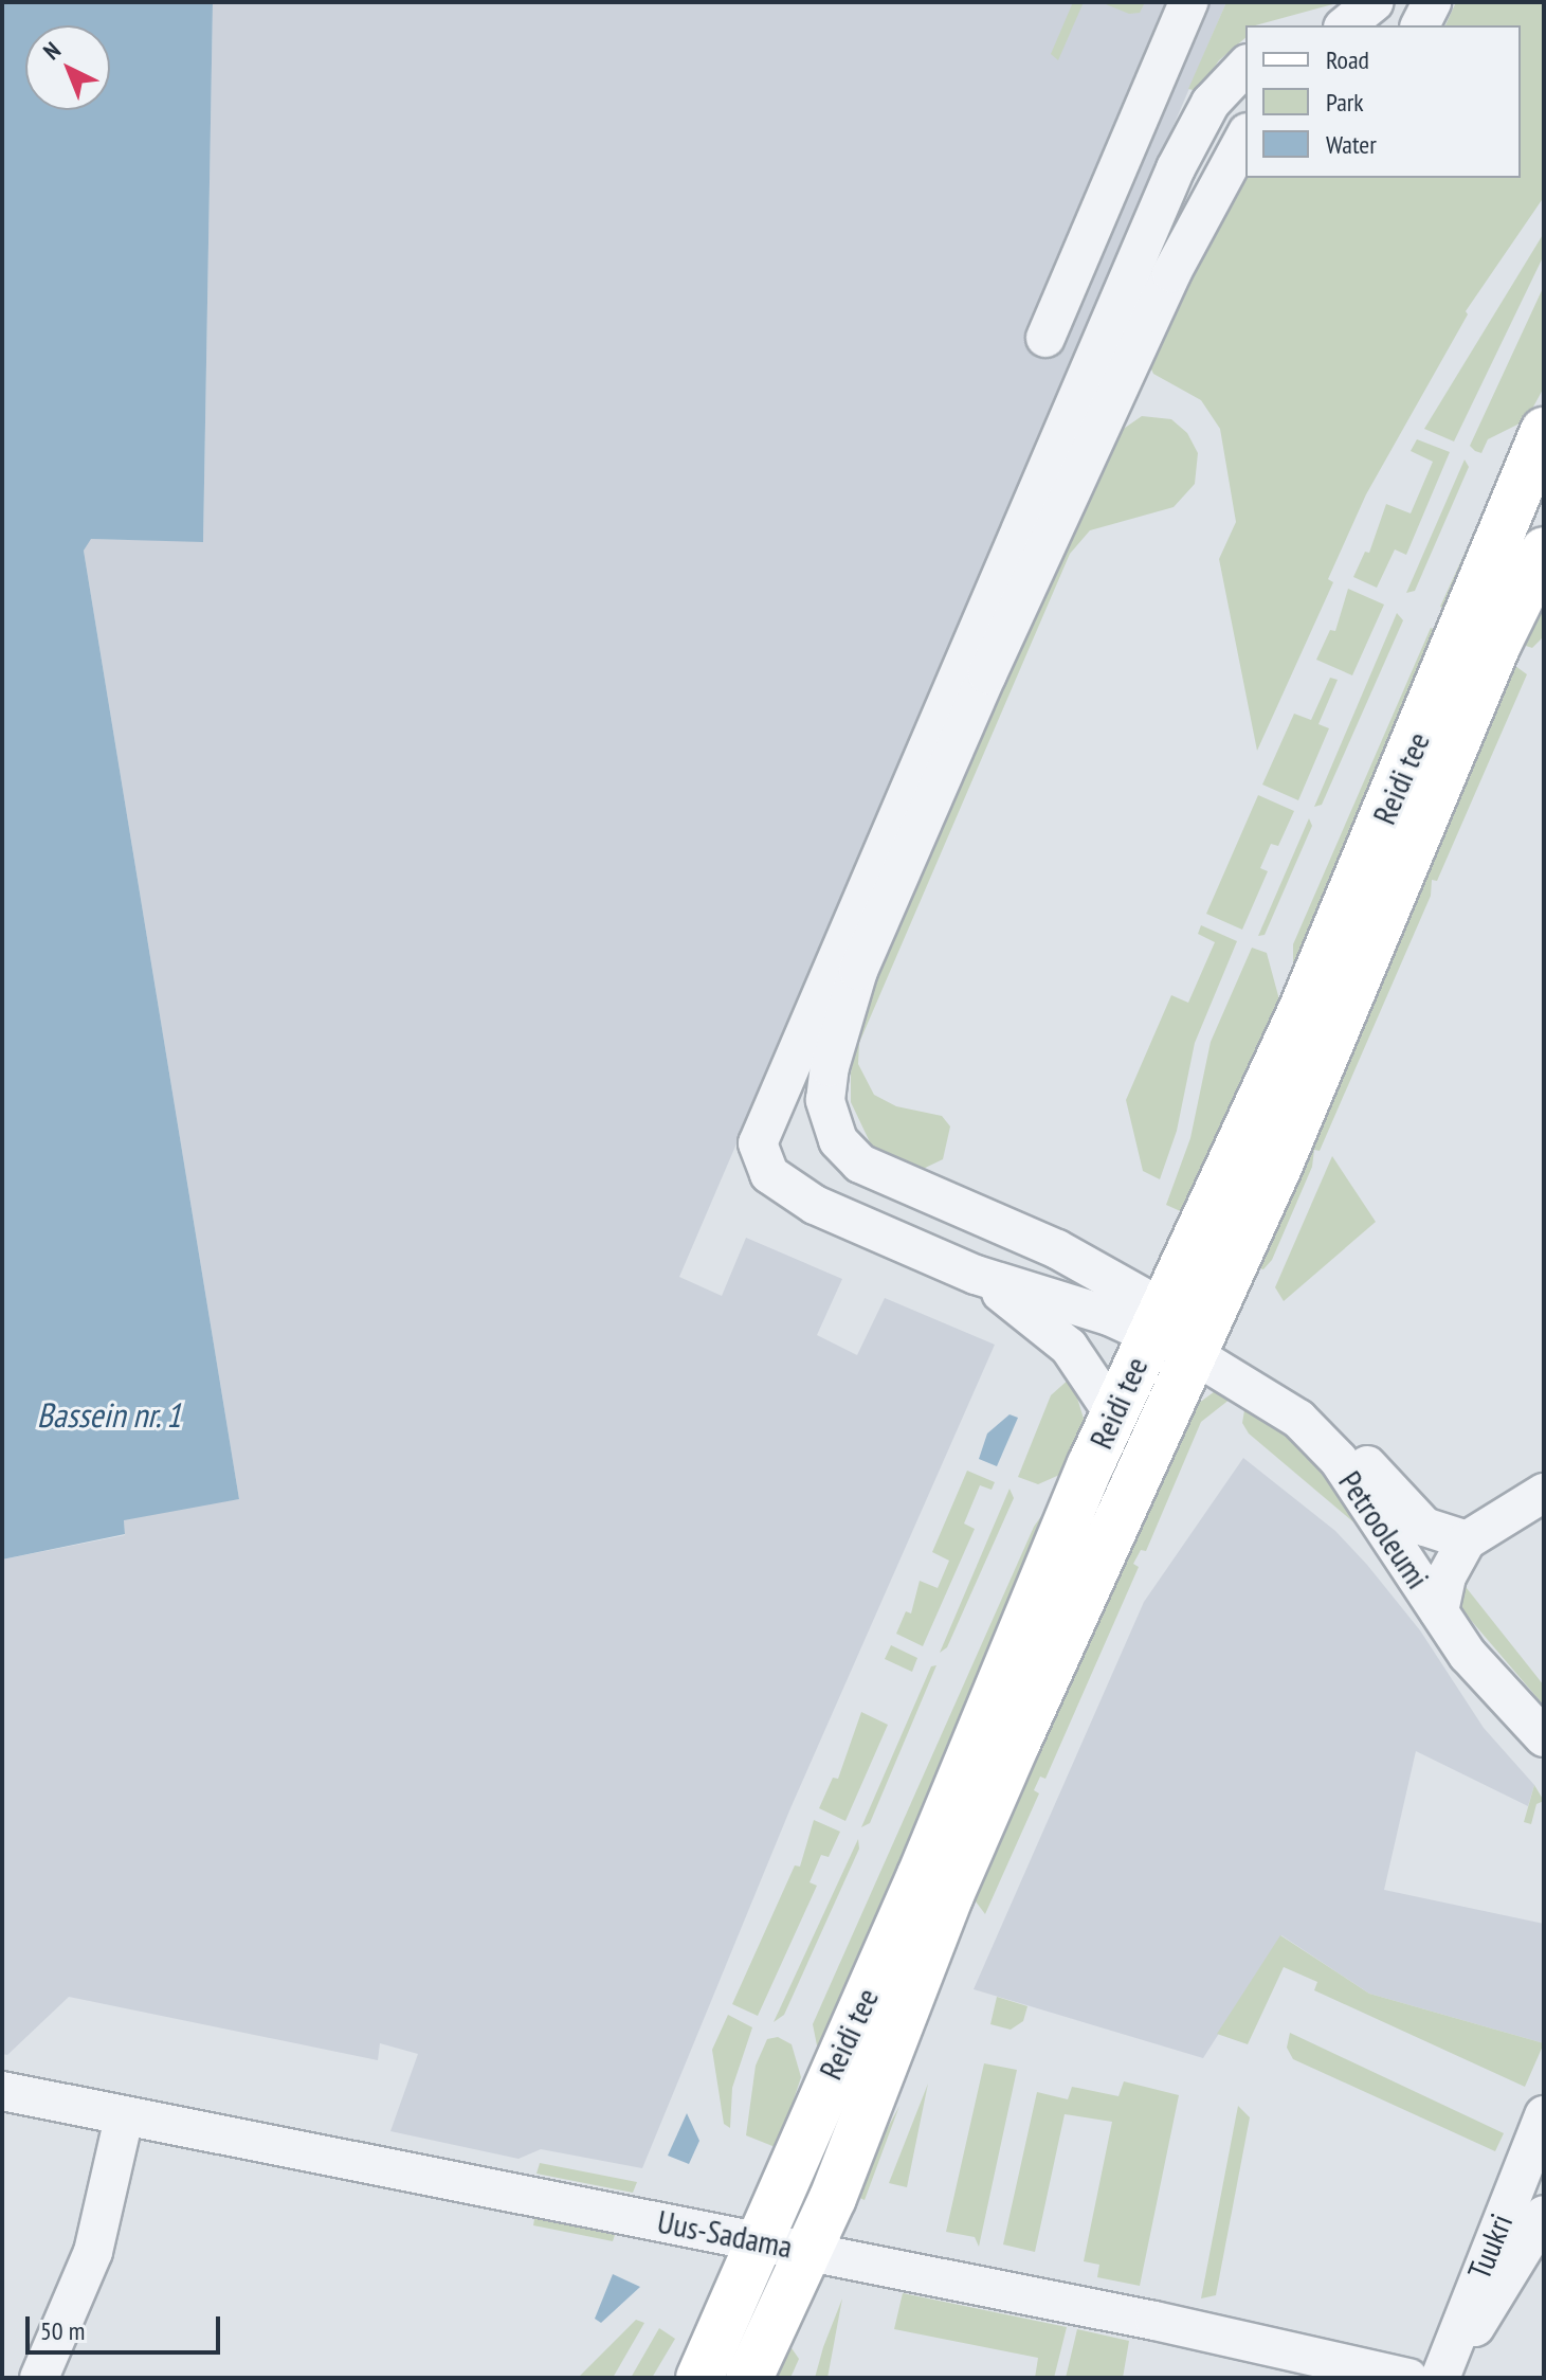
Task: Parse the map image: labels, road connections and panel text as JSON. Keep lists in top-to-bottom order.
{
  "streets": {
    "main road": ["Reidi tee"],
    "street": ["Petrooleumi", "Uus-Sadama", "Tuukri"]
  },
  "crossings": [
    ["Reidi tee", "Petrooleumi"],
    ["Reidi tee", "Uus-Sadama"]
  ],
  "water": ["Bassein nr. 1"],
  "legend": ["Road", "Park", "Water"],
  "scale_bar": "50 m",
  "north": "top left"
}
